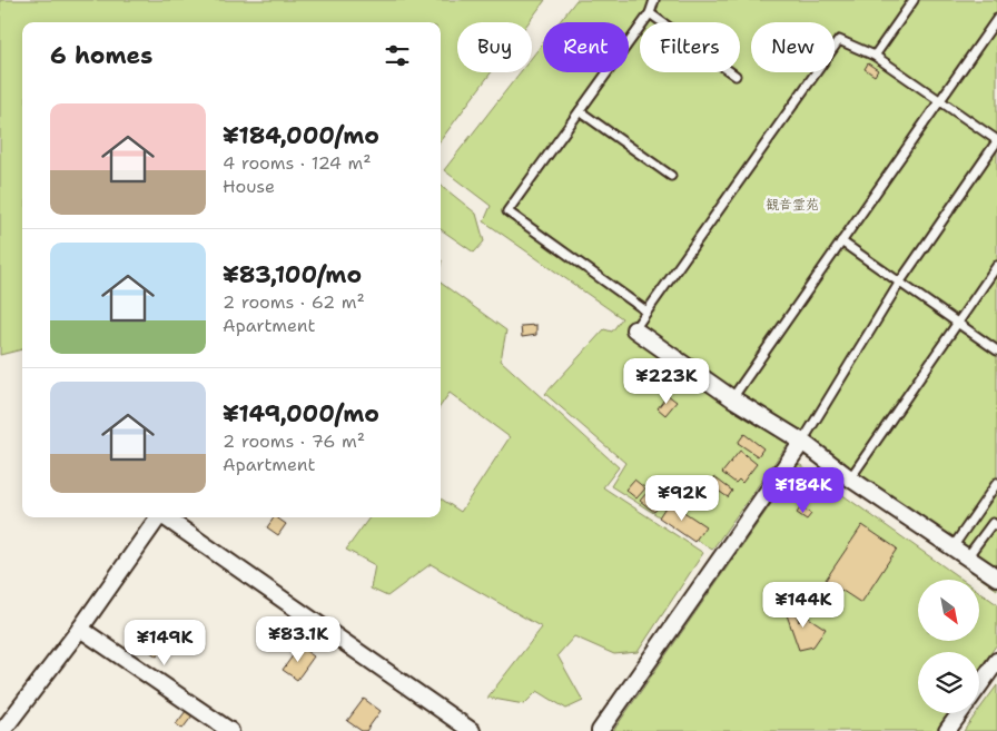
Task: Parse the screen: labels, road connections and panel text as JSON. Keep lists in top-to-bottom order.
{
  "parks": ["観音霊苑"],
  "north": "bottom right",
  "page": {
    "chip": [
      "Buy",
      "Rent",
      "Filters",
      "New"
    ],
    "heading": "6 homes",
    "list": [
      {
        "name": "¥184,000/mo",
        "note": "4 rooms · 124 m² · House"
      },
      {
        "name": "¥83,100/mo",
        "note": "2 rooms · 62 m² · Apartment"
      },
      {
        "name": "¥149,000/mo",
        "note": "2 rooms · 76 m² · Apartment"
      }
    ],
    "price": [
      "¥223K",
      "¥184K",
      "¥92K",
      "¥144K",
      "¥83.1K",
      "¥149K"
    ]
  }
}
